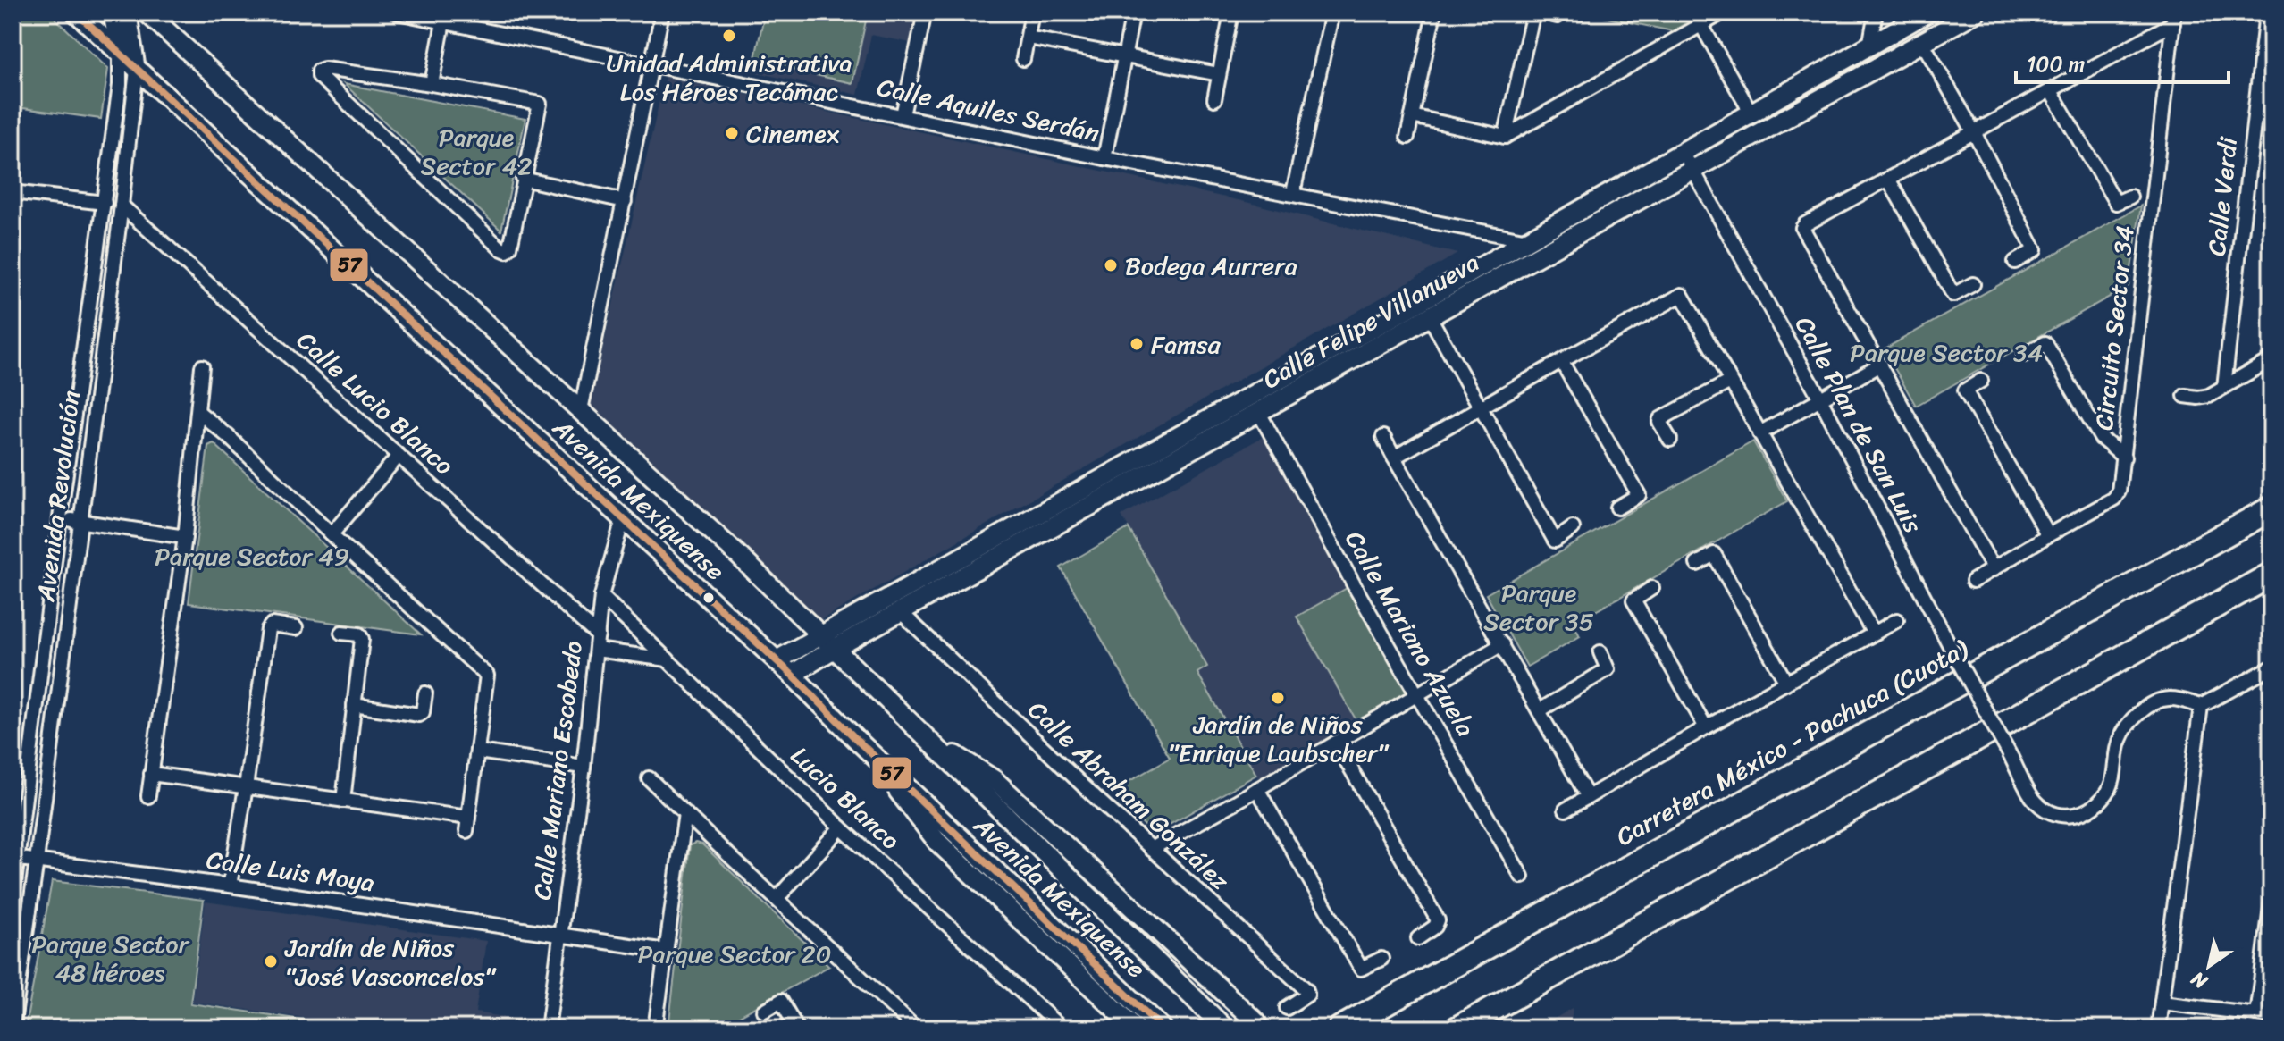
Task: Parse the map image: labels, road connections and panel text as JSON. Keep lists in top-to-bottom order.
{
  "streets": {
    "highway": ["Carretera México - Pachuca (Cuota)"],
    "main road": ["Calle Felipe Villanueva", "Avenida Mexiquense"],
    "street": [
      "Calle Aquiles Serdán",
      "Calle Verdi",
      "Circuito Sector 34",
      "Calle Lucio Blanco",
      "Calle Plan de San Luis",
      "Avenida Revolución",
      "Calle Mariano Azuela",
      "Calle Mariano Escobedo",
      "Calle Abraham González",
      "Lucio Blanco",
      "Calle Luis Moya"
    ]
  },
  "crossings": [
    ["Calle Aquiles Serdán", "Calle Felipe Villanueva"],
    ["Calle Felipe Villanueva", "Calle Plan de San Luis"],
    ["Calle Felipe Villanueva", "Avenida Mexiquense"],
    ["Calle Felipe Villanueva", "Calle Mariano Azuela"],
    ["Calle Felipe Villanueva", "Calle Abraham González"],
    ["Calle Lucio Blanco", "Avenida Revolución"],
    ["Calle Lucio Blanco", "Calle Mariano Escobedo"],
    ["Avenida Revolución", "Avenida Mexiquense"],
    ["Avenida Revolución", "Calle Luis Moya"],
    ["Avenida Mexiquense", "Calle Mariano Escobedo"],
    ["Calle Mariano Escobedo", "Lucio Blanco"],
    ["Calle Mariano Escobedo", "Calle Luis Moya"]
  ],
  "parks": [
    "Parque Sector 42",
    "Parque Sector 34",
    "Parque Sector 49",
    "Parque Sector 35",
    "Parque Sector 48 héroes",
    "Parque Sector 20"
  ],
  "places": [
    "Unidad Administrativa Los Héroes Tecámac",
    "Cinemex",
    "Bodega Aurrera",
    "Famsa",
    "Jardín de Niños \"Enrique Laubscher\"",
    "Jardín de Niños \"José Vasconcelos\""
  ],
  "lines": ["transit line 57"],
  "scale_bar": "100 m",
  "north": "bottom left"
}
